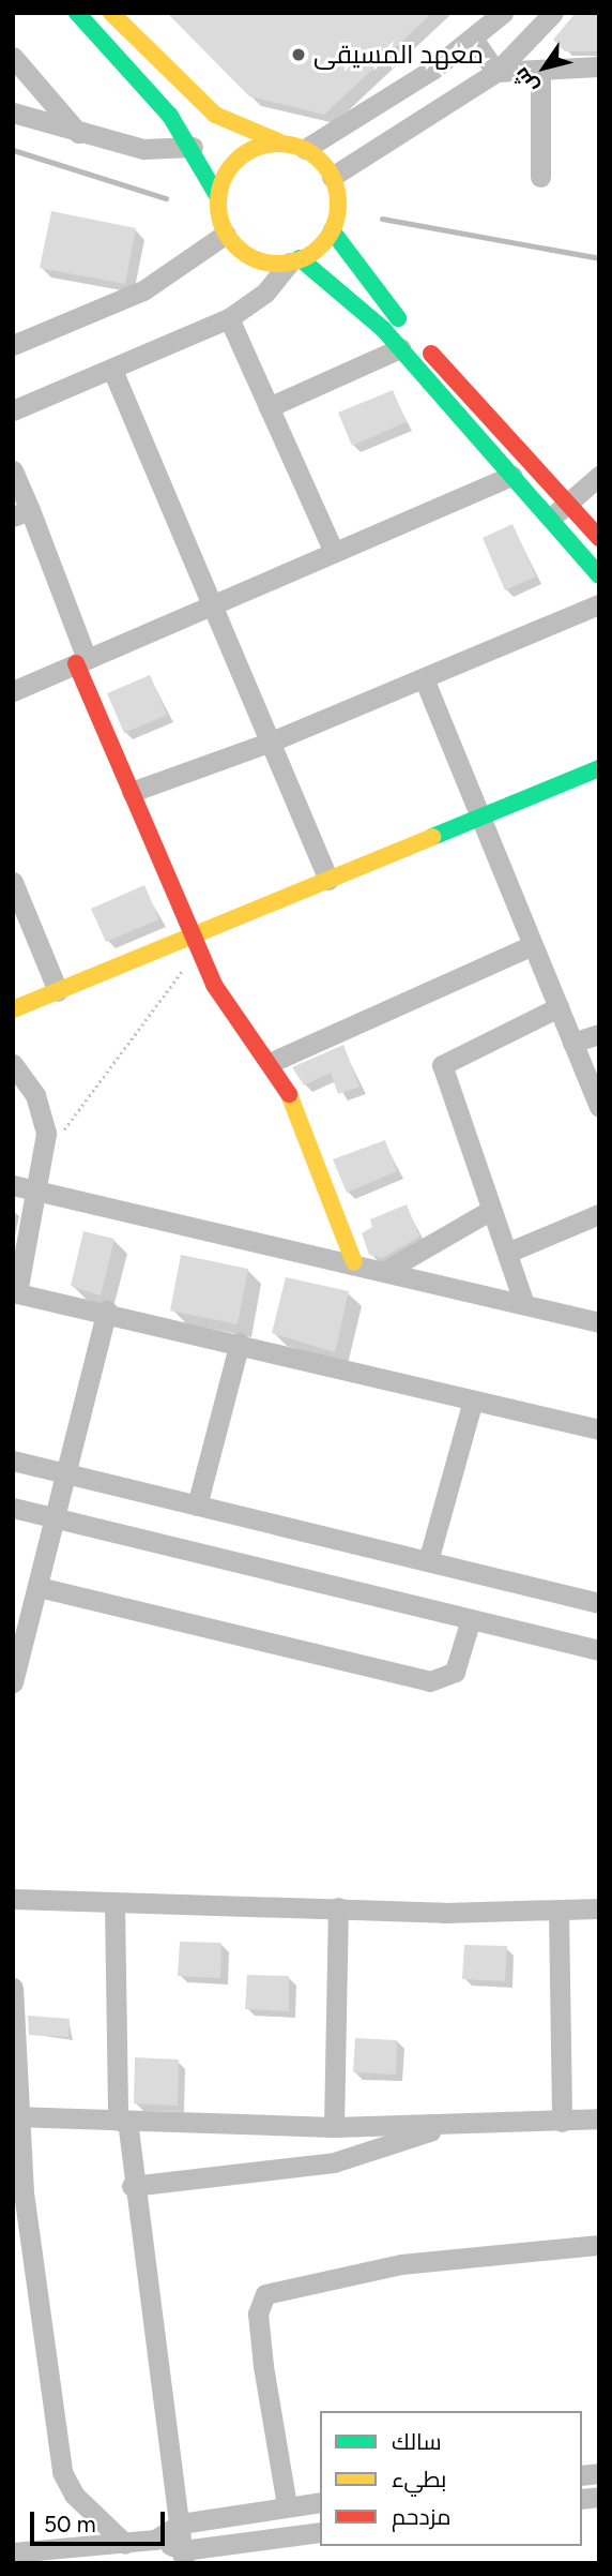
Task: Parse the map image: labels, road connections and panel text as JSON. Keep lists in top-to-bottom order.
{
  "places": ["معهد المسيقى"],
  "legend": ["سالك", "بطيء", "مزدحم"],
  "scale_bar": "50 m",
  "north": "bottom left"
}
